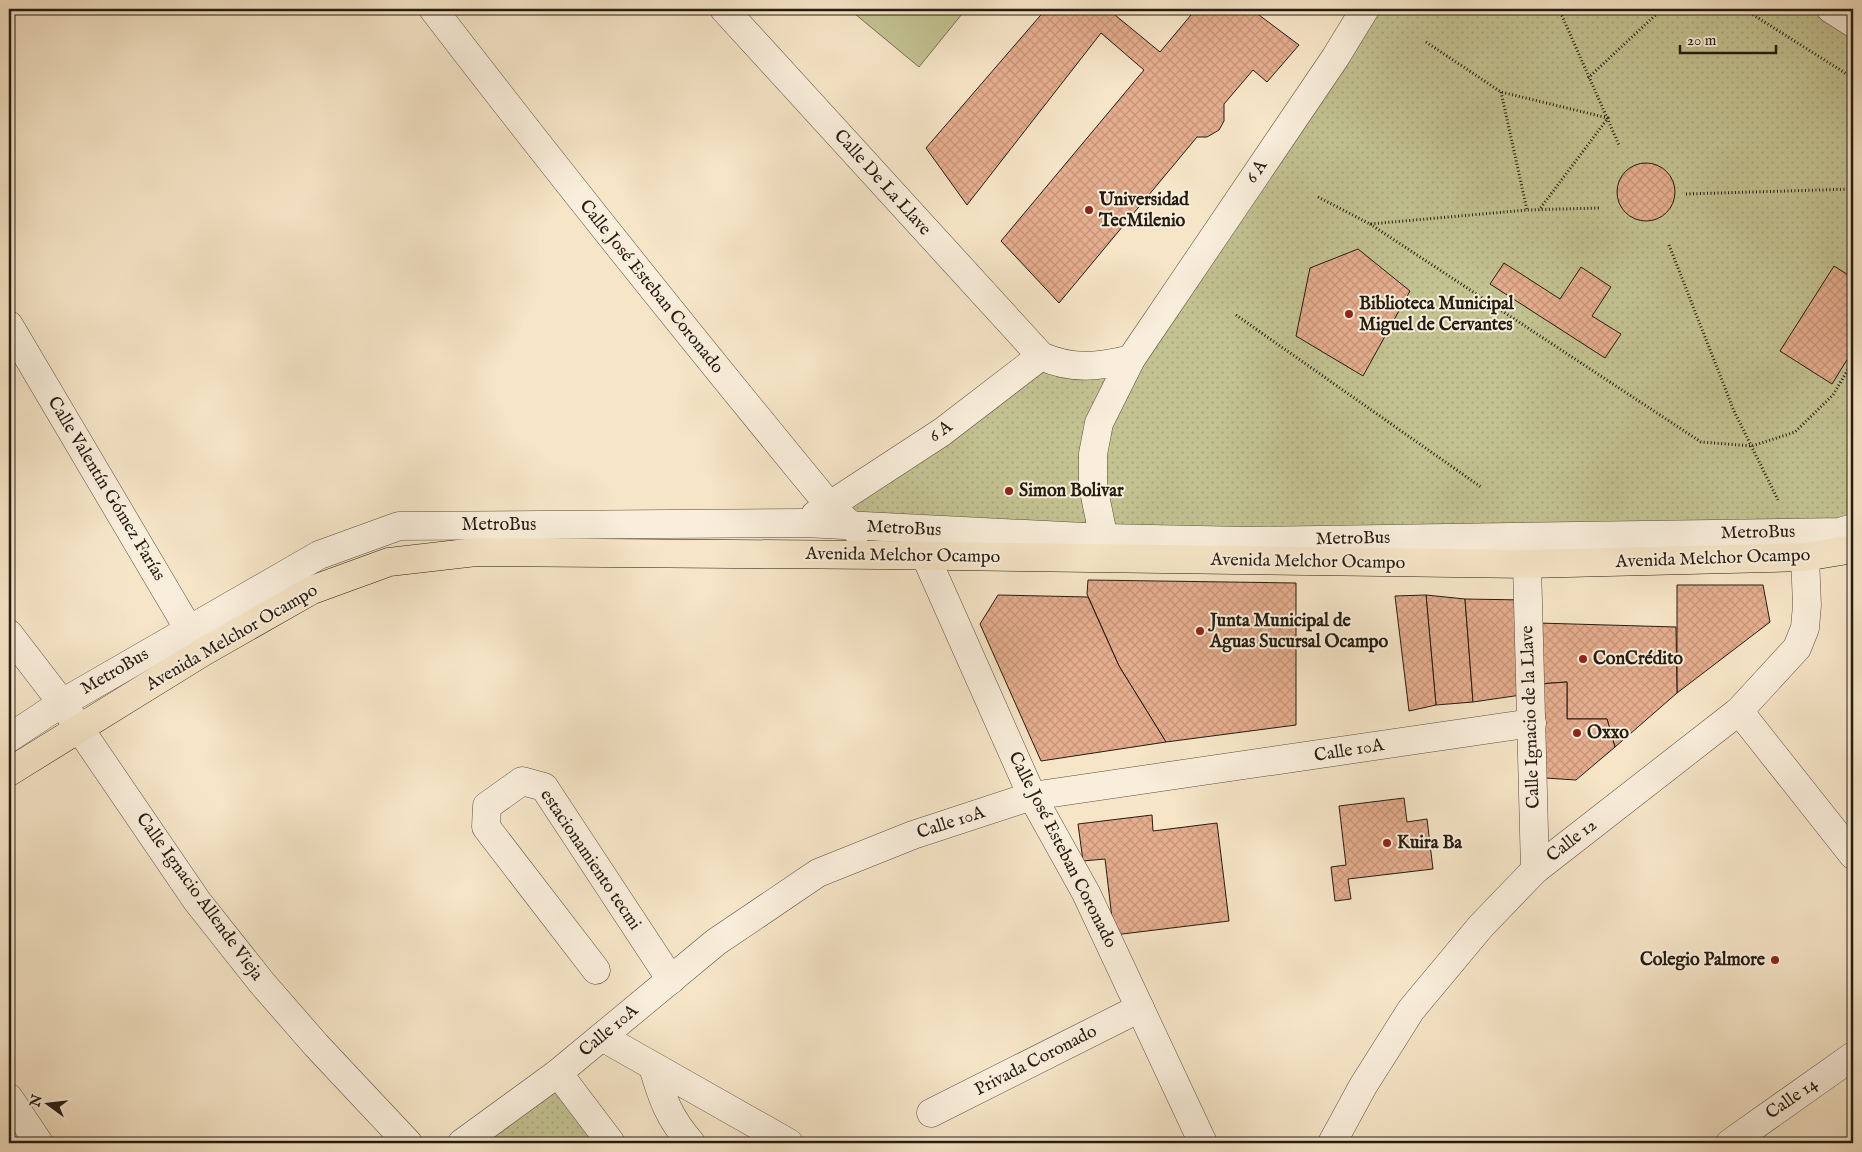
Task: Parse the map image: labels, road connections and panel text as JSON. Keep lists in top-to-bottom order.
{
  "streets": {
    "main road": ["Avenida Melchor Ocampo"],
    "street": [
      "6 A",
      "Calle De La Llave",
      "Calle José Esteban Coronado",
      "Calle Valentín Gómez Farías",
      "MetroBus",
      "Calle Ignacio de la Llave",
      "Calle 10A",
      "Calle 12",
      "estacionamiento tecmi",
      "Calle Ignacio Allende Vieja",
      "Privada Coronado",
      "Calle 14"
    ]
  },
  "crossings": [
    ["6 A", "Calle De La Llave"],
    ["6 A", "Calle José Esteban Coronado"],
    ["6 A", "MetroBus"],
    ["6 A", "Avenida Melchor Ocampo"],
    ["Calle José Esteban Coronado", "MetroBus"],
    ["Calle José Esteban Coronado", "Avenida Melchor Ocampo"],
    ["Calle José Esteban Coronado", "Calle 10A"],
    ["Calle José Esteban Coronado", "Privada Coronado"],
    ["Calle Valentín Gómez Farías", "MetroBus"],
    ["Calle Valentín Gómez Farías", "Avenida Melchor Ocampo"],
    ["MetroBus", "Avenida Melchor Ocampo"],
    ["MetroBus", "Calle Ignacio Allende Vieja"],
    ["Avenida Melchor Ocampo", "Calle Ignacio de la Llave"],
    ["Avenida Melchor Ocampo", "Calle 12"],
    ["Avenida Melchor Ocampo", "Calle Ignacio Allende Vieja"],
    ["Calle Ignacio de la Llave", "Calle 10A"],
    ["Calle Ignacio de la Llave", "Calle 12"],
    ["Calle 10A", "estacionamiento tecmi"]
  ],
  "places": [
    "Universidad TecMilenio",
    "Biblioteca Municipal Miguel de Cervantes",
    "Simon Bolivar",
    "Junta Municipal de Aguas Sucursal Ocampo",
    "ConCrédito",
    "Oxxo",
    "Kuira Ba",
    "Colegio Palmore"
  ],
  "scale_bar": "20 m",
  "north": "left"
}
